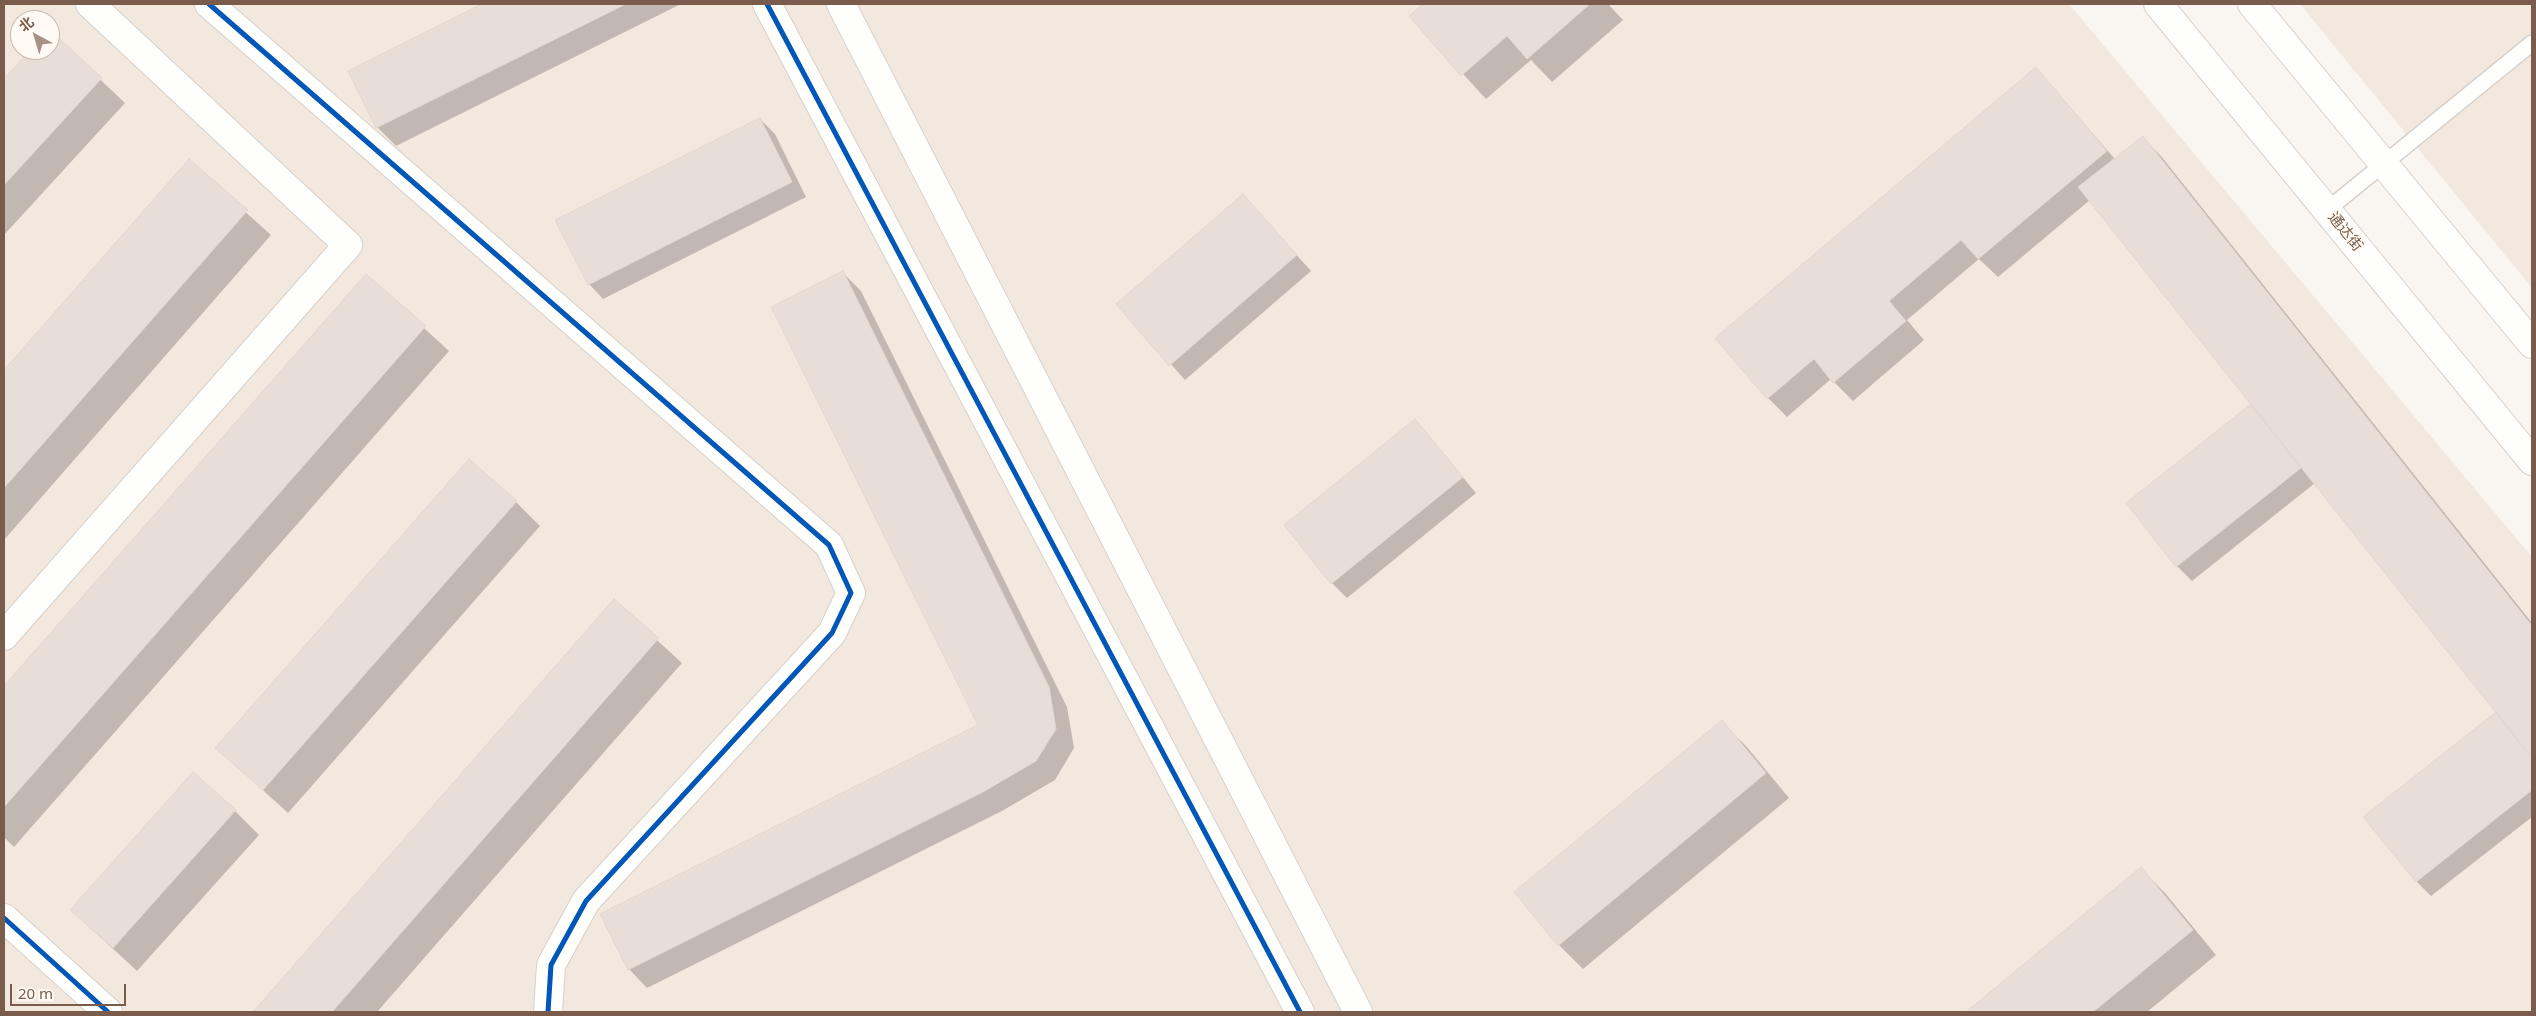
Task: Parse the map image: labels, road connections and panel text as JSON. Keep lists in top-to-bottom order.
{
  "streets": {
    "street": ["通达街"]
  },
  "scale_bar": "20 m",
  "north": "top left"
}
